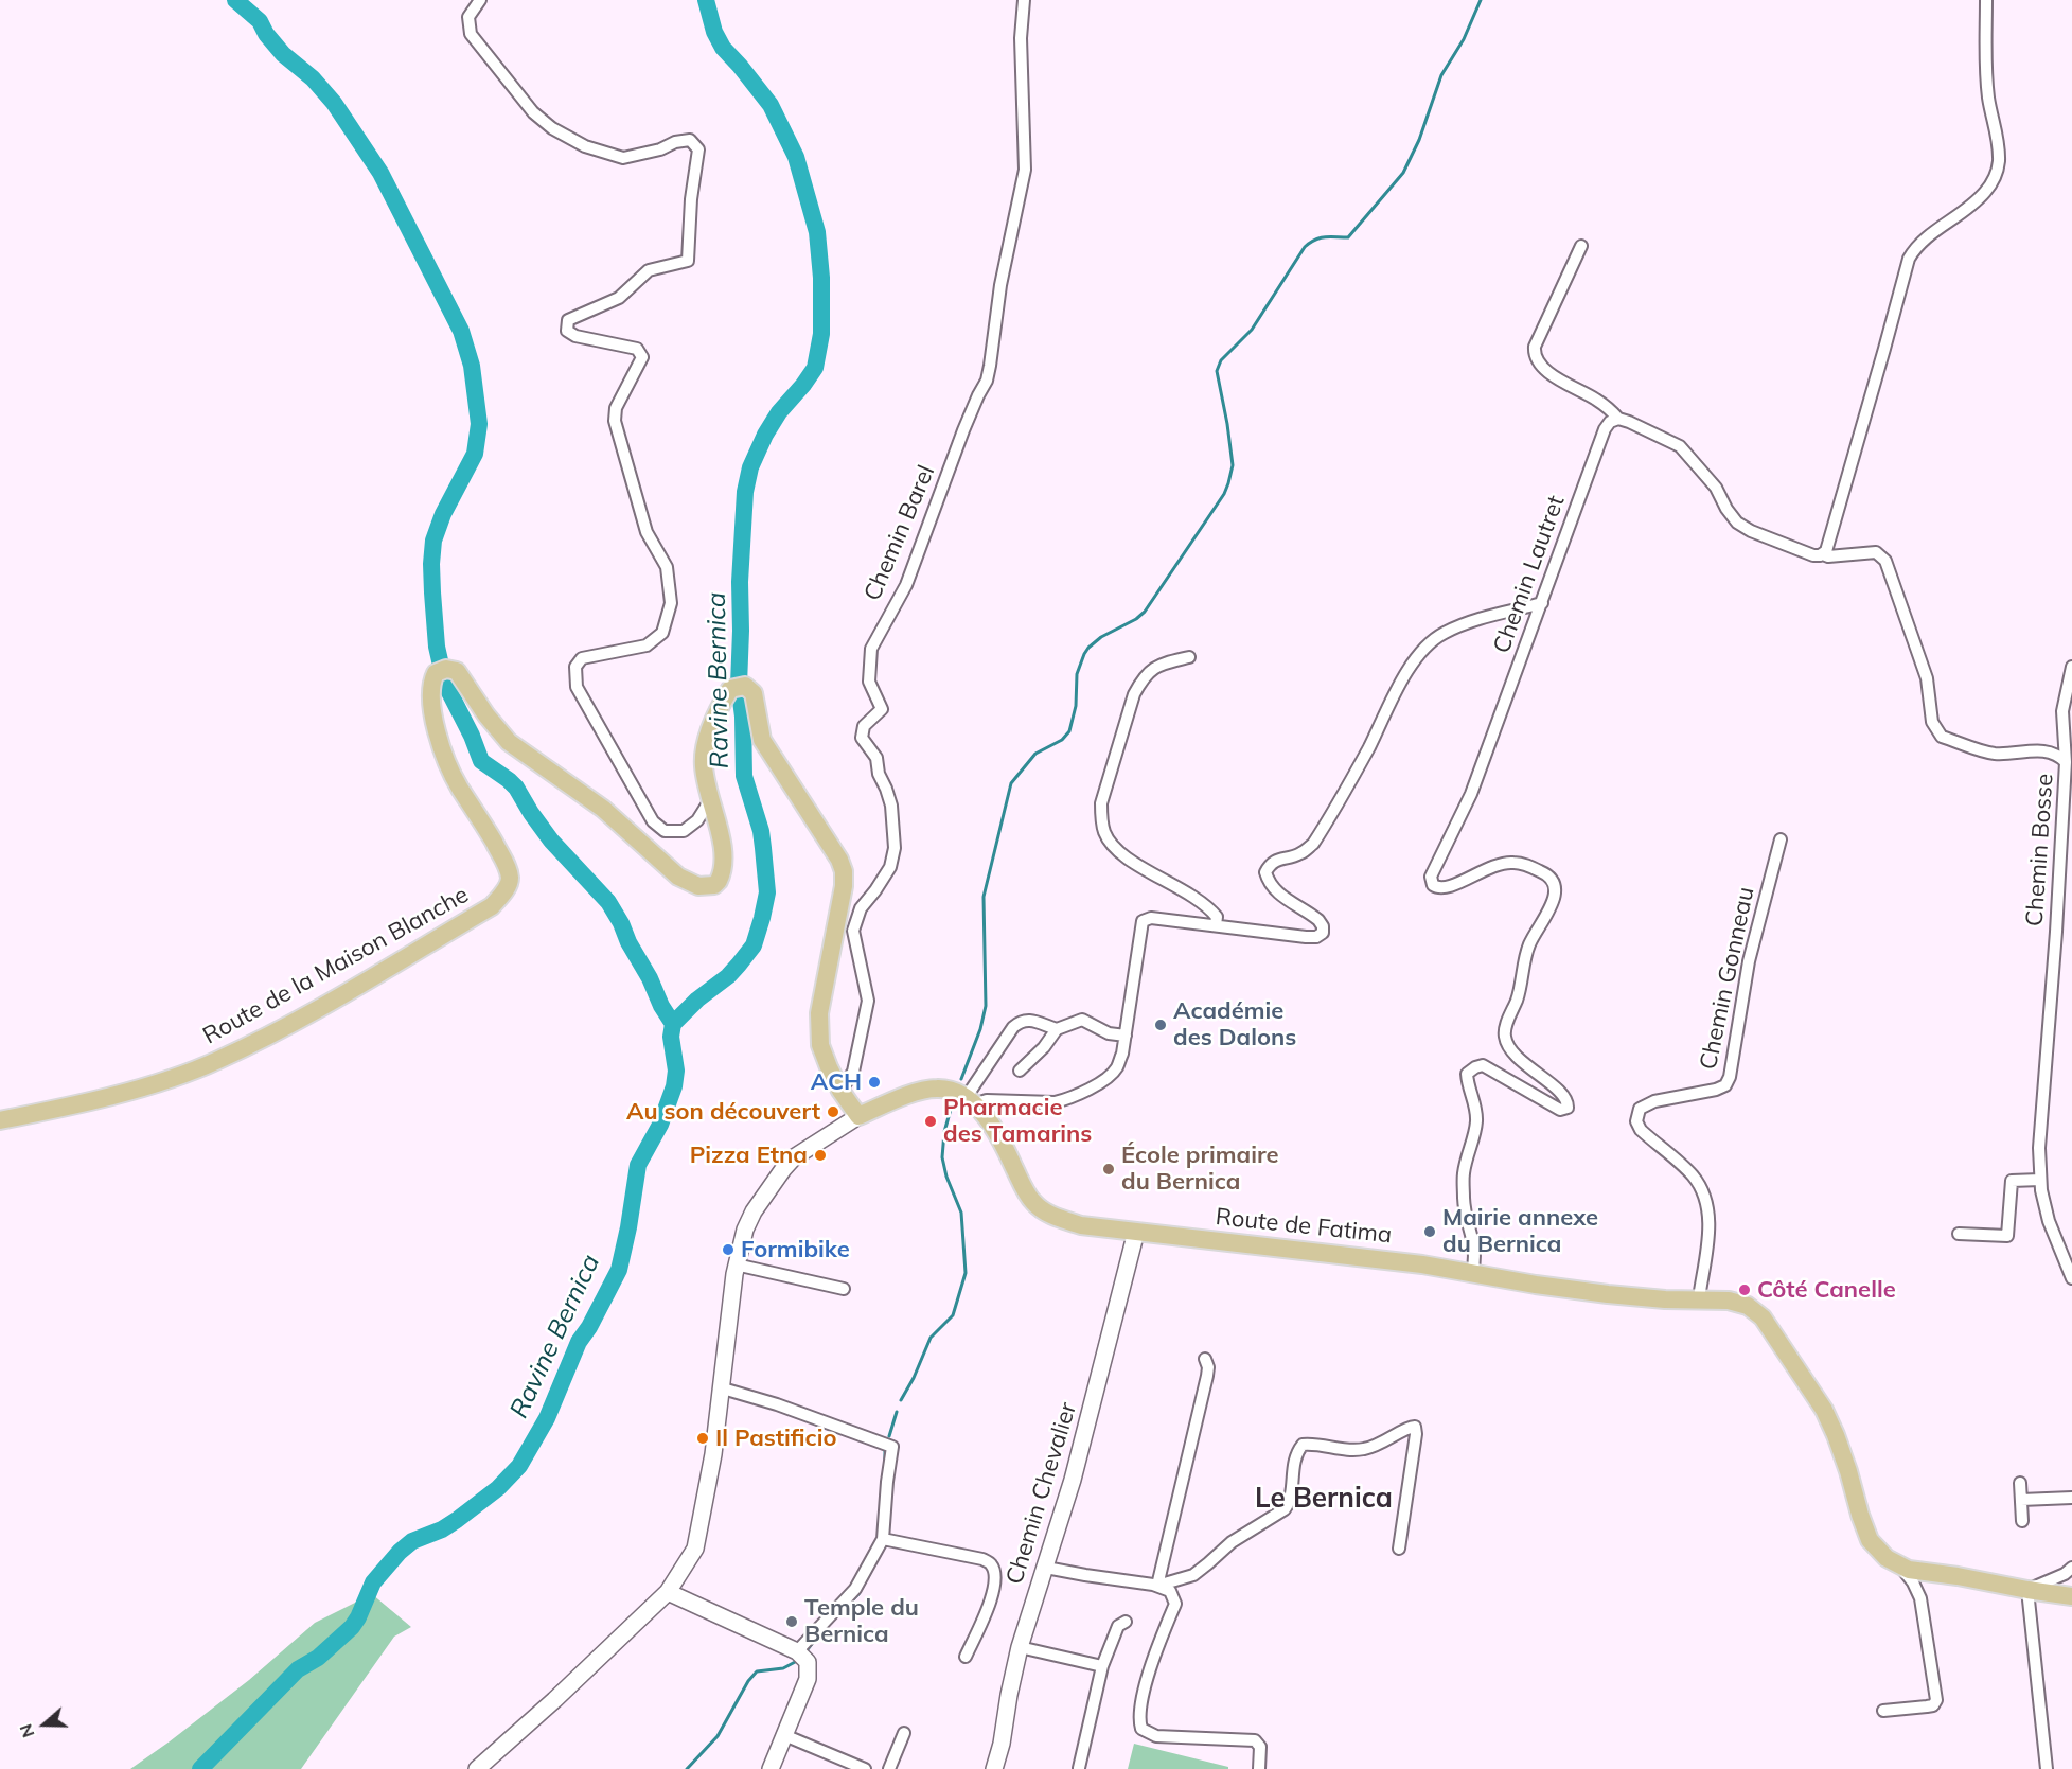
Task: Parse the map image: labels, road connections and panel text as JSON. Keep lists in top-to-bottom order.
{
  "streets": {
    "main road": ["Route de la Maison Blanche", "Route de Fatima"],
    "street": [
      "Chemin Barel",
      "Chemin Lautret",
      "Chemin Bosse",
      "Chemin Gonneau",
      "Chemin Chevalier"
    ]
  },
  "crossings": [
    ["Chemin Barel", "Route de la Maison Blanche"],
    ["Chemin Lautret", "Route de Fatima"],
    ["Chemin Gonneau", "Route de Fatima"],
    ["Route de Fatima", "Chemin Chevalier"]
  ],
  "districts": ["Le Bernica"],
  "water": ["Ravine Bernica"],
  "places": [
    "Académie des Dalons",
    "ACH",
    "Au son découvert",
    "Pharmacie des Tamarins",
    "Pizza Etna",
    "École primaire du Bernica",
    "Mairie annexe du Bernica",
    "Formibike",
    "Côté Canelle",
    "Il Pastificio",
    "Temple du Bernica"
  ],
  "north": "left"
}
